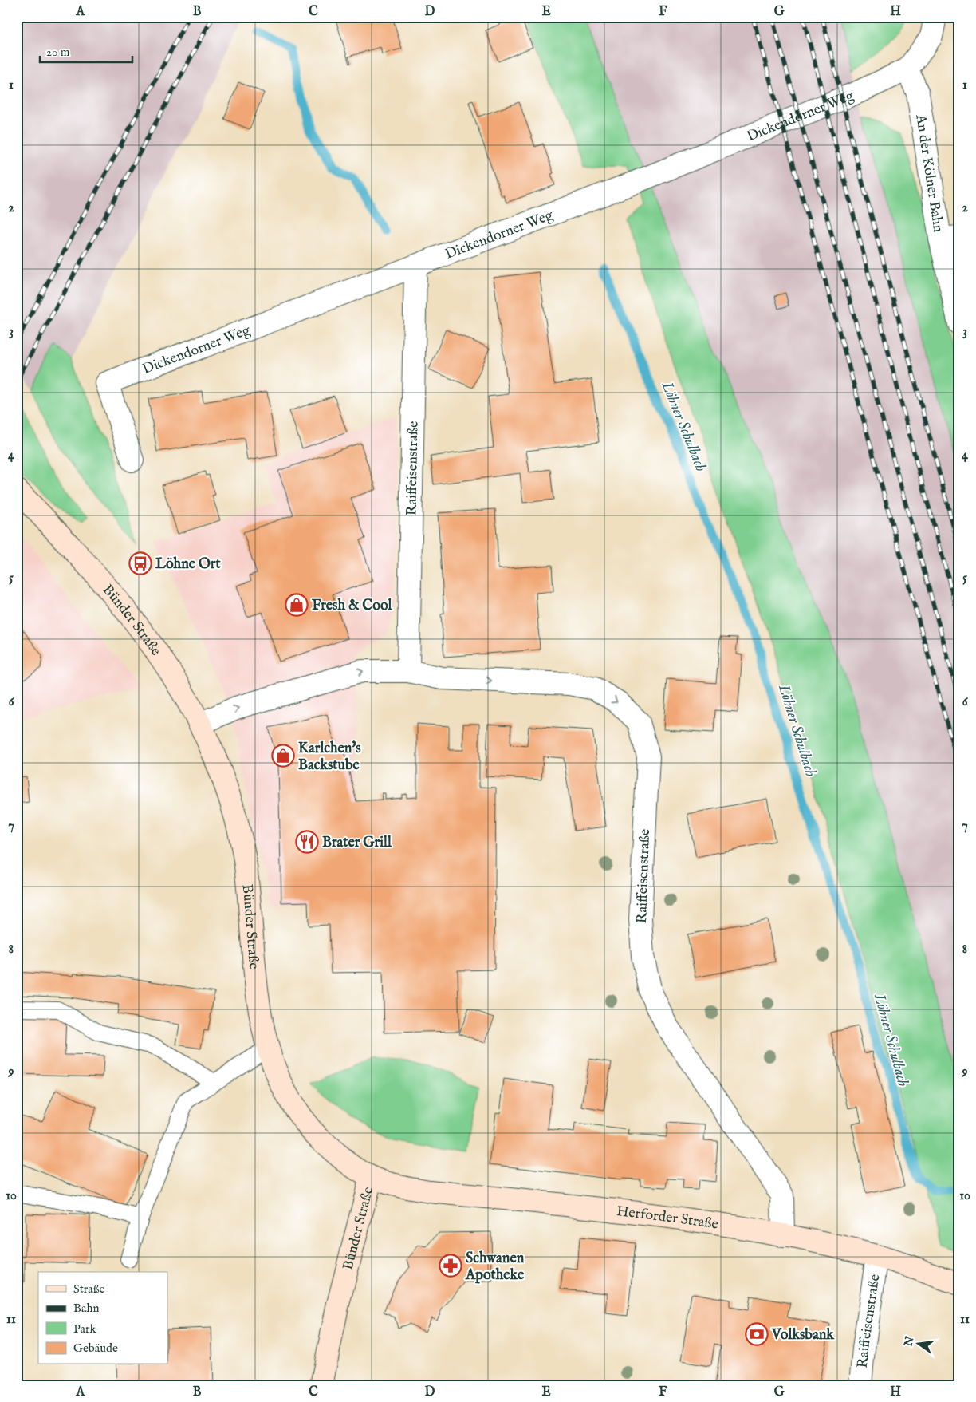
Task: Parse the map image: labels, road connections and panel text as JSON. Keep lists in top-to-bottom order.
{
  "streets": {
    "main road": ["Bünder Straße", "Herforder Straße"],
    "street": ["Dickendorner Weg", "An der Kölner Bahn", "Raiffeisenstraße"]
  },
  "crossings": [
    ["Dickendorner Weg", "An der Kölner Bahn"],
    ["Dickendorner Weg", "Raiffeisenstraße"],
    ["Raiffeisenstraße", "Bünder Straße"],
    ["Raiffeisenstraße", "Herforder Straße"],
    ["Bünder Straße", "Herforder Straße"]
  ],
  "water": ["Löhner Schulbach"],
  "places": {
    "bus stop": ["Löhne Ort"],
    "shop": ["Fresh & Cool", "Karlchen's Backstube"],
    "restaurant": ["Brater Grill"],
    "pharmacy": ["Schwanen Apotheke"],
    "bank": ["Volksbank"]
  },
  "legend": [
    "Straße",
    "Bahn",
    "Park",
    "Gebäude"
  ],
  "scale_bar": "20 m",
  "north": "left",
  "grid": {
    "columns": [
      "A",
      "B",
      "C",
      "D",
      "E",
      "F",
      "G",
      "H"
    ],
    "rows": [
      "1",
      "2",
      "3",
      "4",
      "5",
      "6",
      "7",
      "8",
      "9",
      "10",
      "11"
    ]
  }
}
